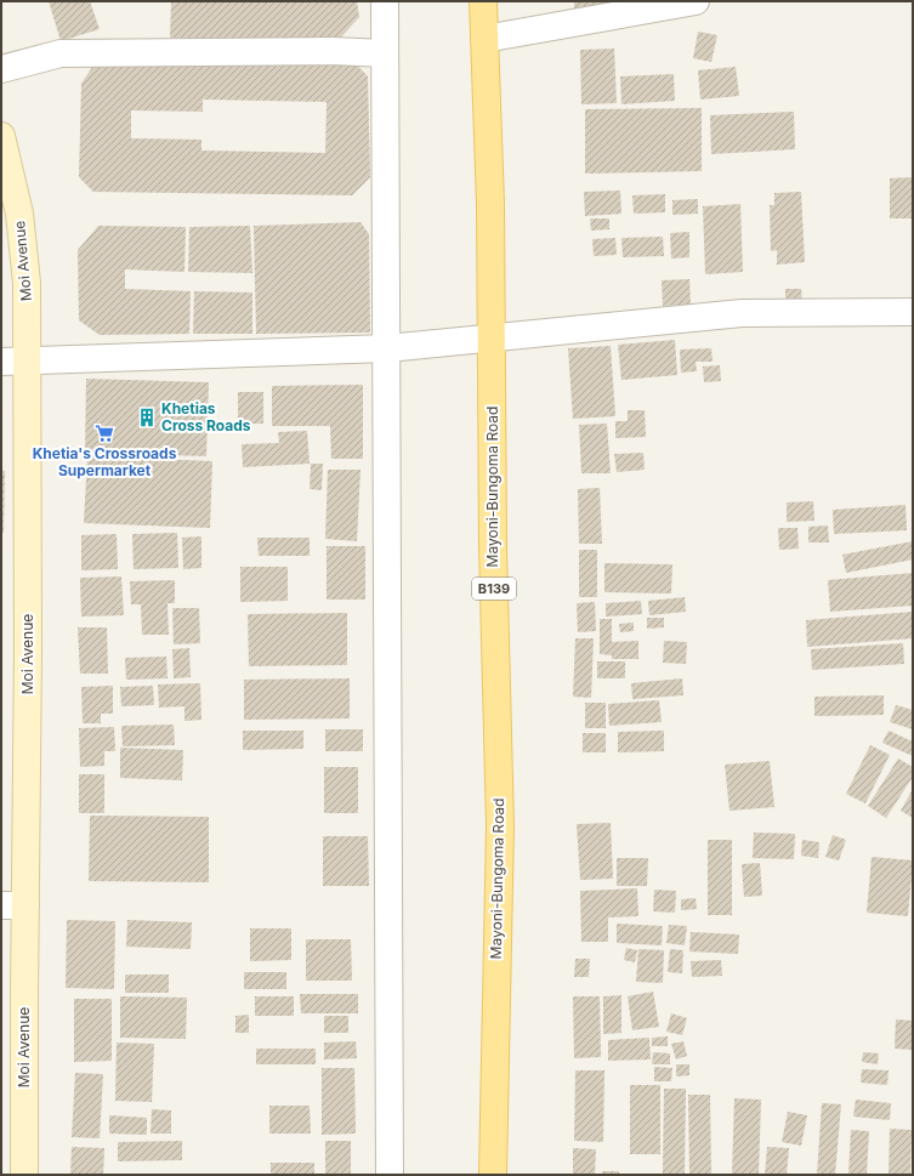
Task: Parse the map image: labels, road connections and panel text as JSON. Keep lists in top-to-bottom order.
{
  "streets": {
    "main road": ["Mayoni-Bungoma Road", "B139"],
    "street": ["Moi Avenue"]
  },
  "places": {
    "building": ["Khetias Cross Roads"],
    "supermarket": ["Khetia's Crossroads Supermarket"]
  }
}
